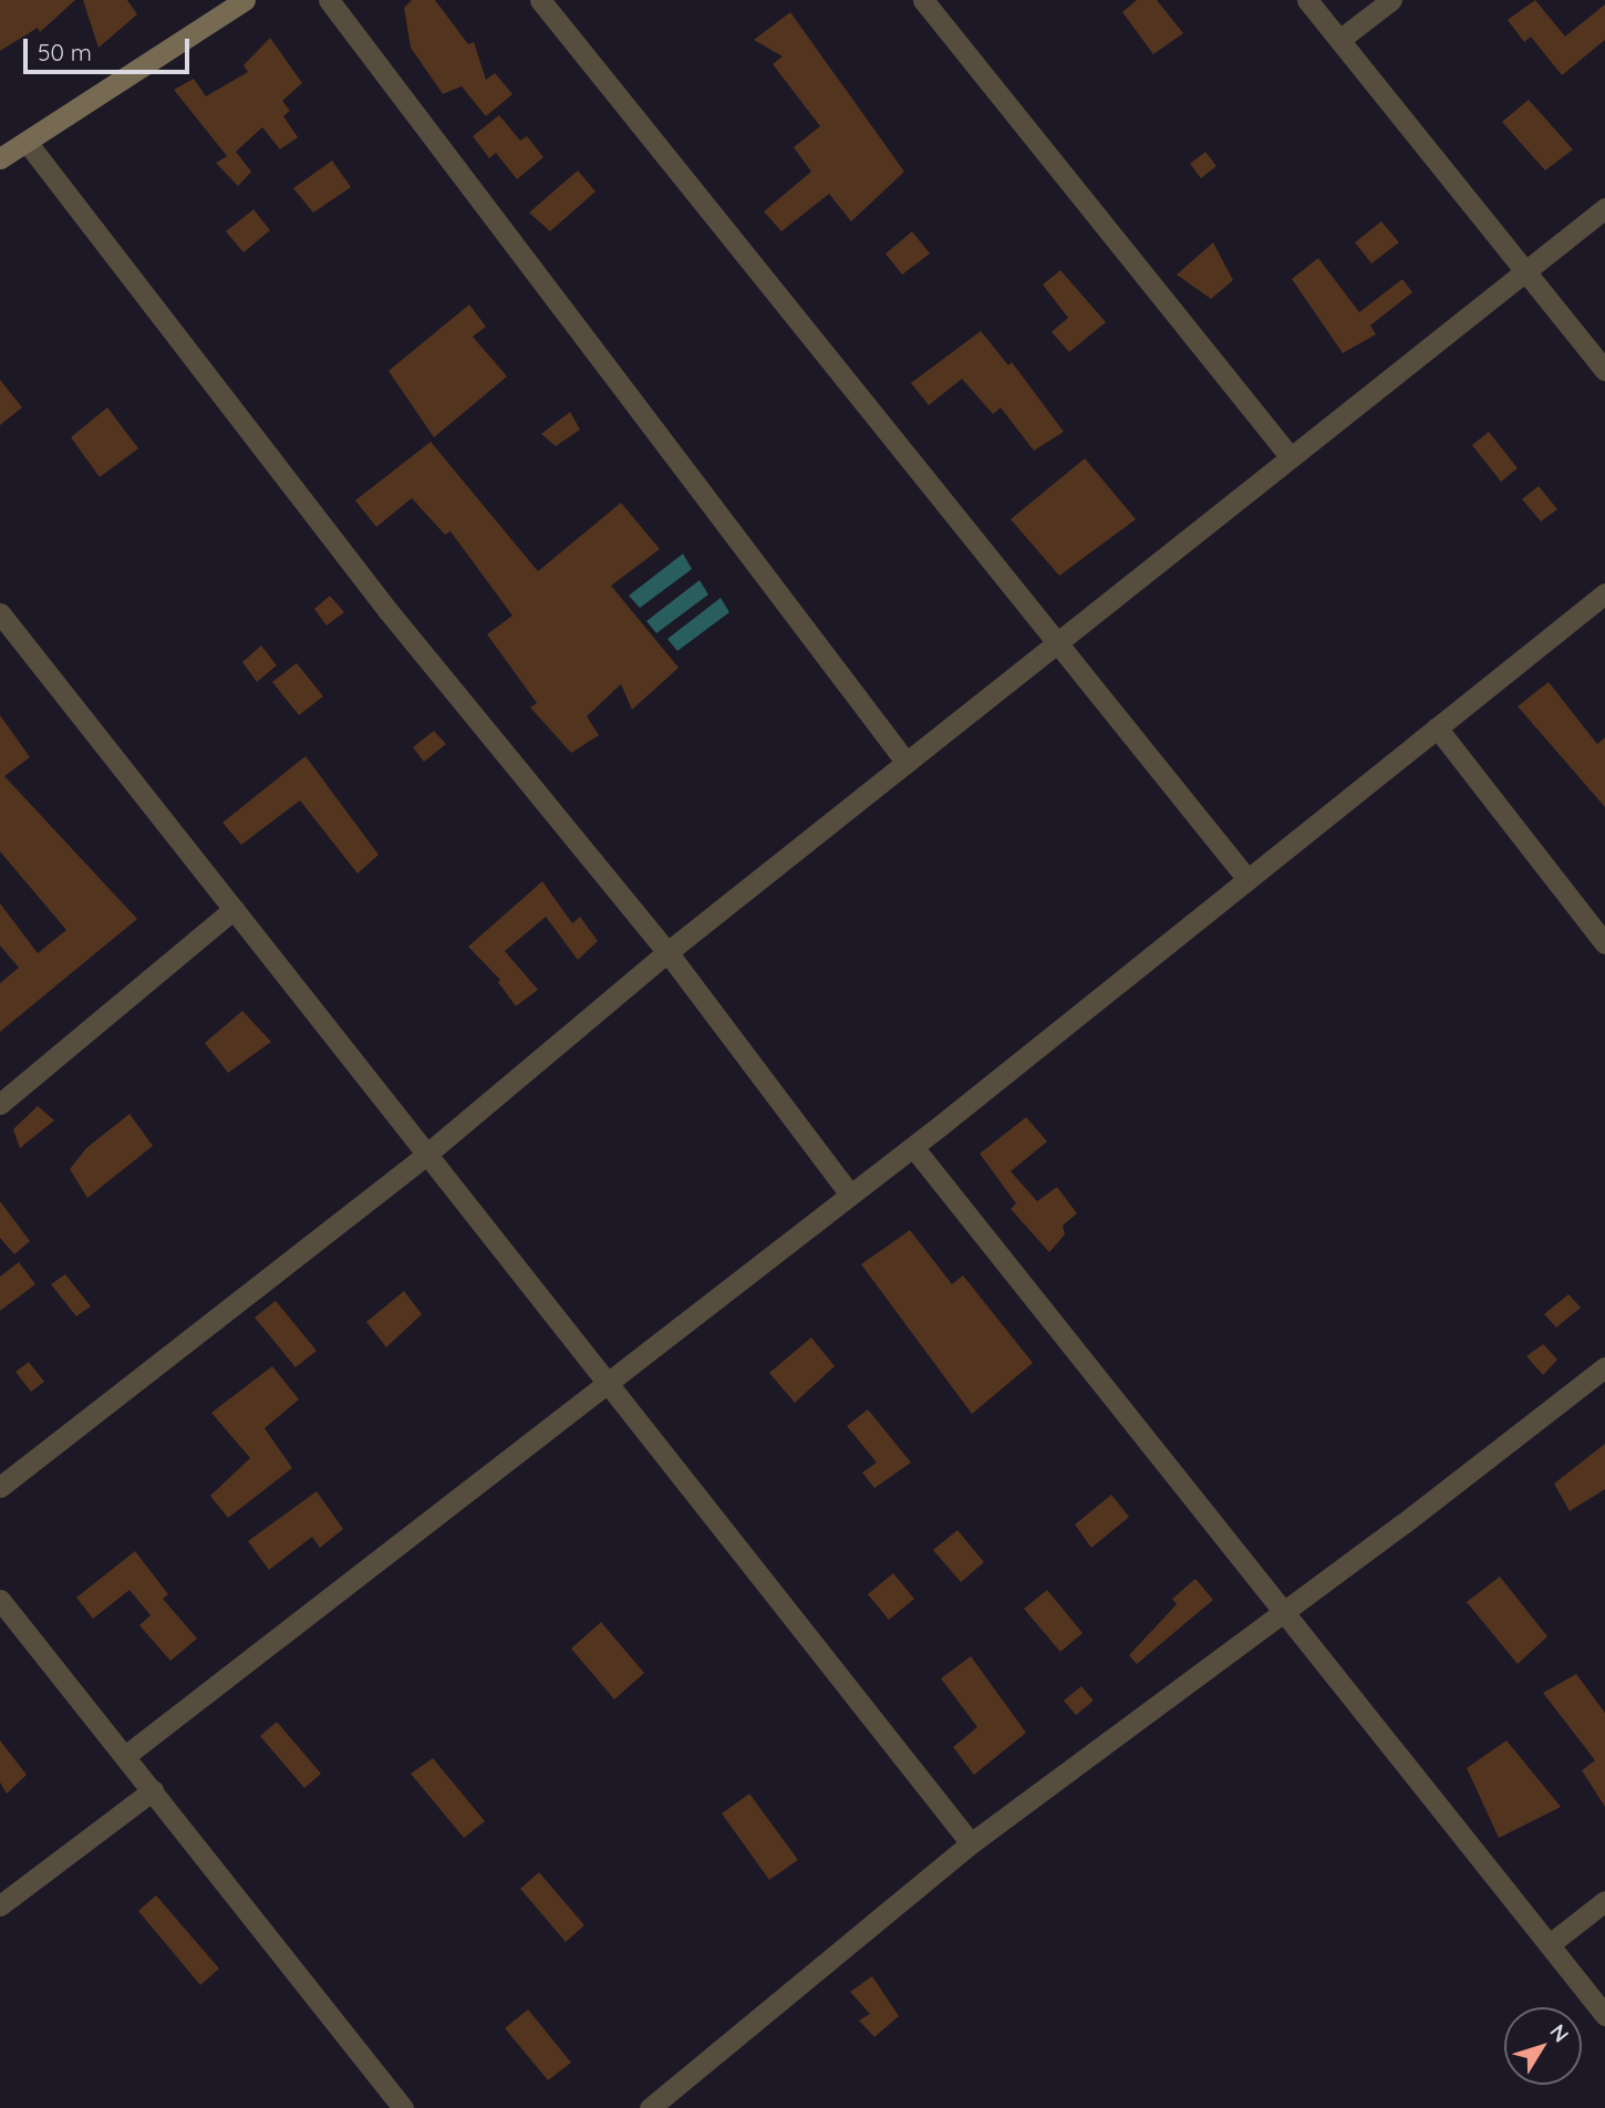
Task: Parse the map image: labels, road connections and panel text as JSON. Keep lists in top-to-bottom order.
{
  "scale_bar": "50 m",
  "north": "top right"
}
